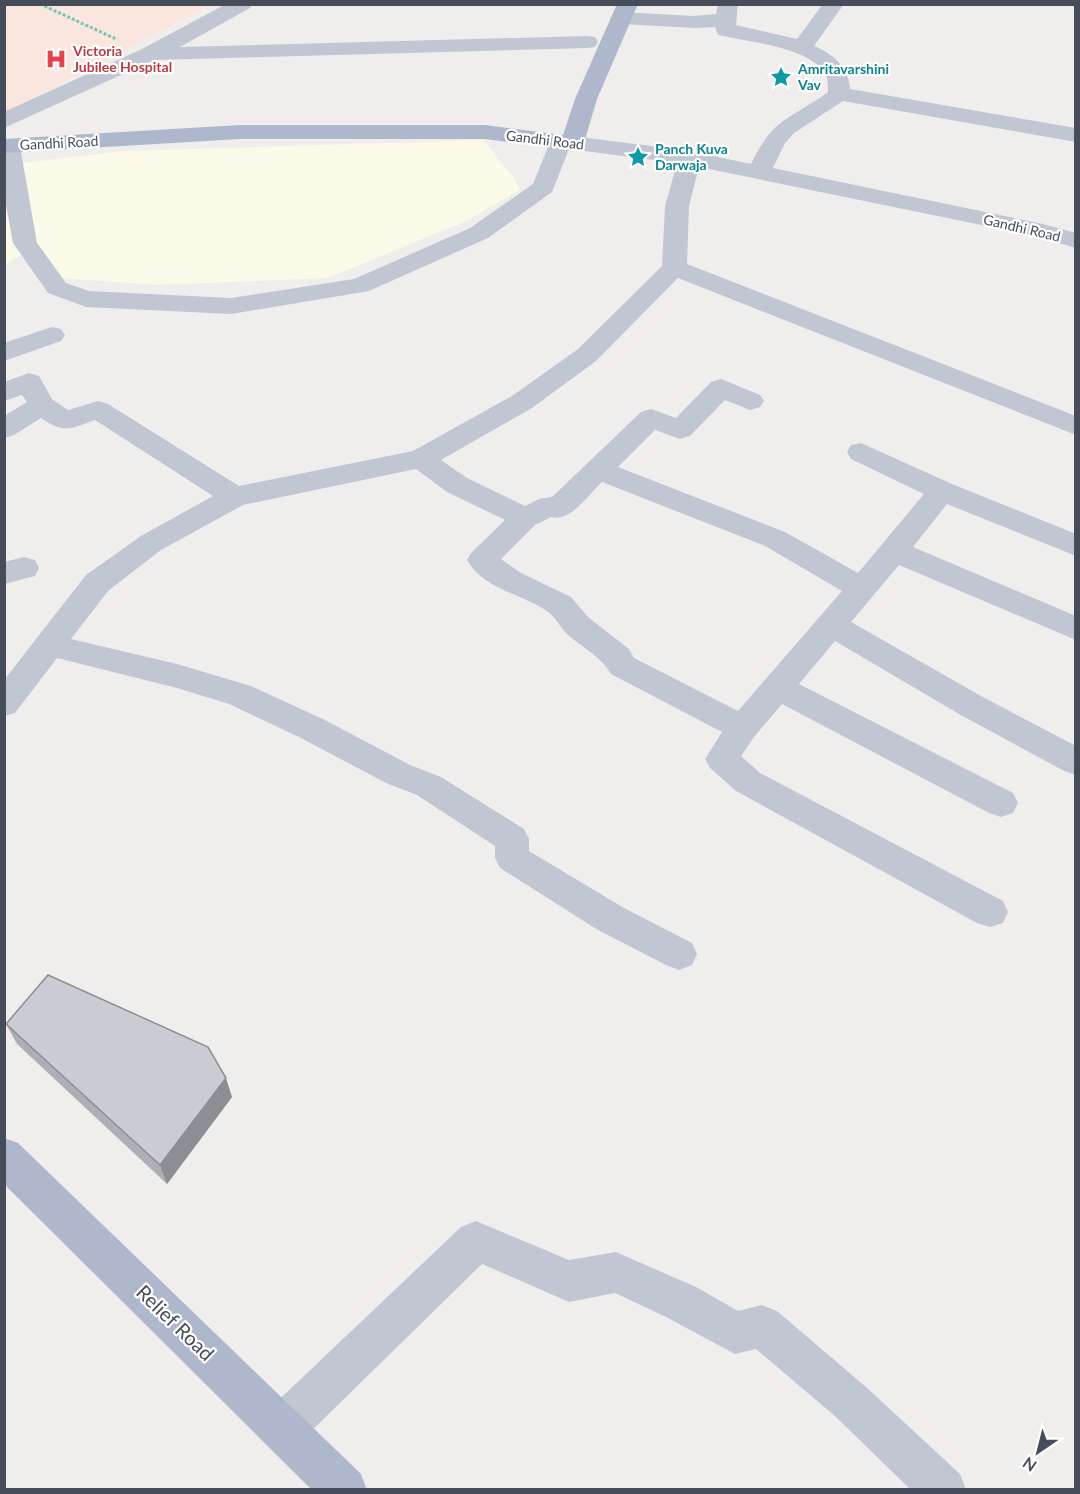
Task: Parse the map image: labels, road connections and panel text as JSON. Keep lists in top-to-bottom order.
{
  "streets": {
    "main road": ["Gandhi Road", "Relief Road"]
  },
  "places": {
    "hospital": ["Victoria Jubilee Hospital"],
    "place": ["Amritavarshini Vav", "Panch Kuva Darwaja"]
  },
  "north": "bottom left"
}
